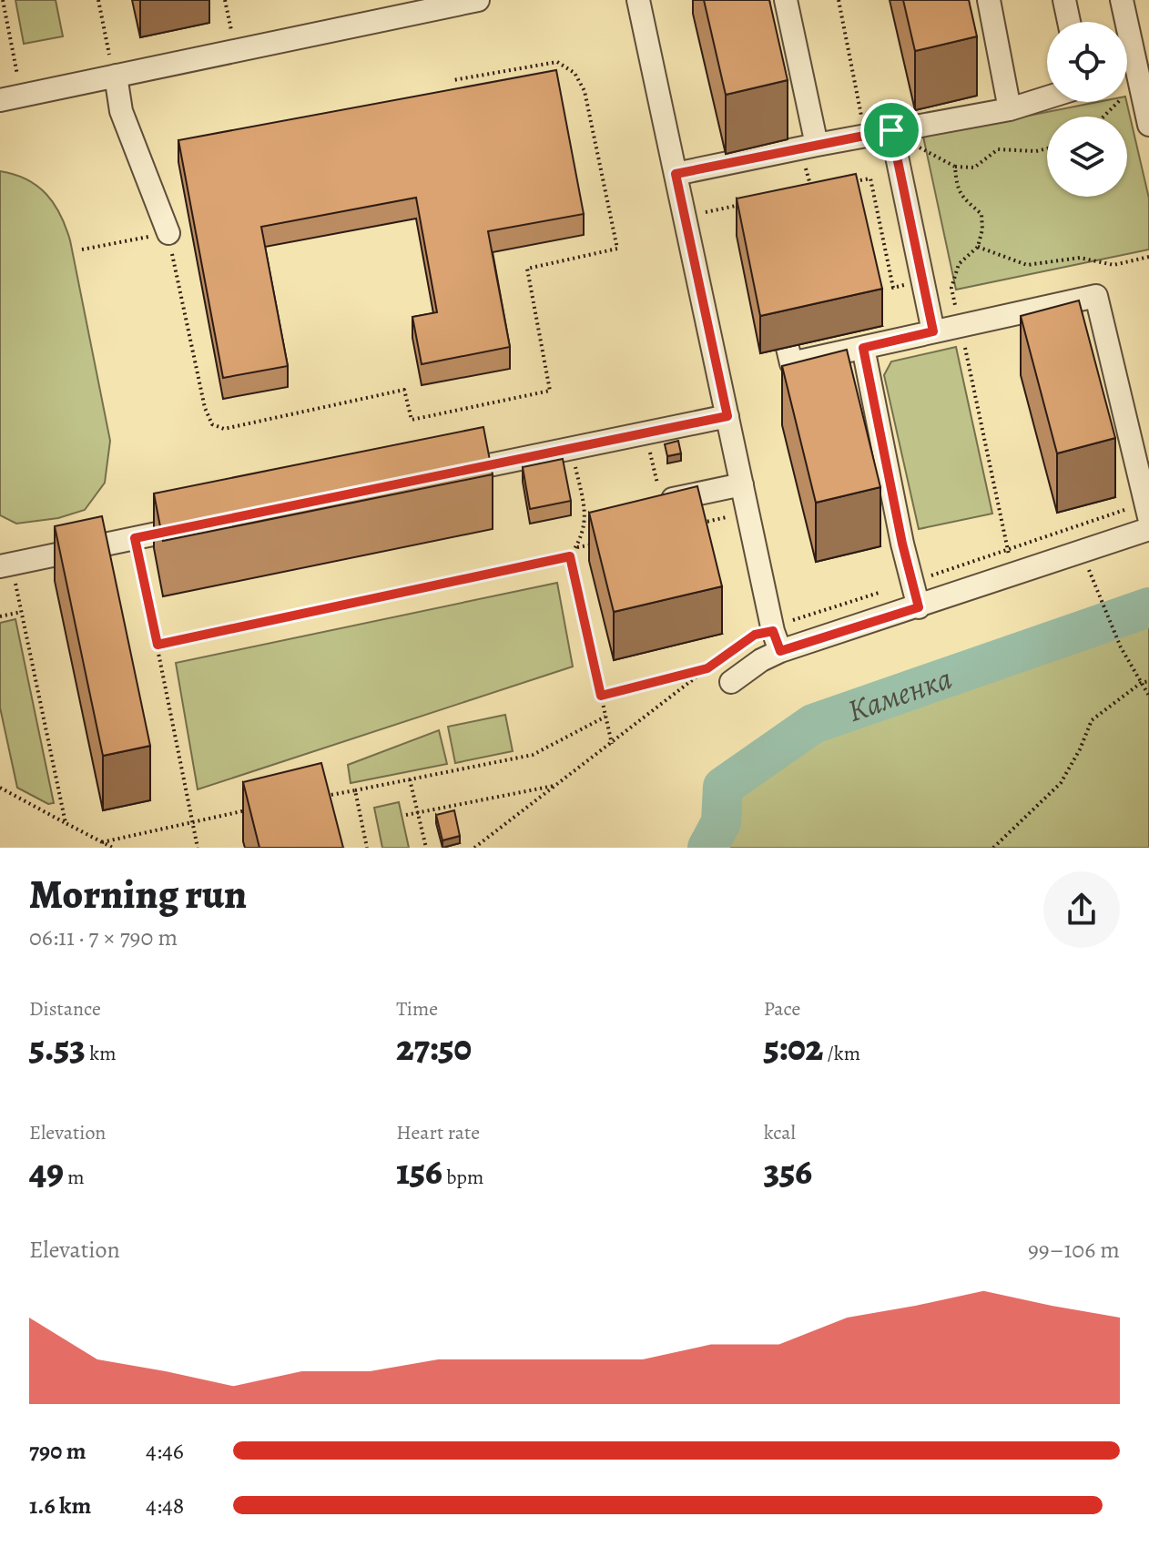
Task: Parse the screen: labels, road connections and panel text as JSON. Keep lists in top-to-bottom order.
{
  "water": ["Каменка"],
  "page": {
    "heading": ["Morning run", "06:11 · 7 × 790 m"],
    "stats": [
      ["Distance", "5.53 km"],
      ["Time", "27:50"],
      ["Pace", "5:02 /km"],
      ["Elevation", "49 m"],
      ["Heart rate", "156 bpm"],
      ["kcal", "356"]
    ],
    "chart": ["Elevation", "99–106 m"],
    "list": [
      {
        "name": "790 m",
        "note": "4:46"
      },
      {
        "name": "1.6 km",
        "note": "4:48"
      }
    ]
  }
}
